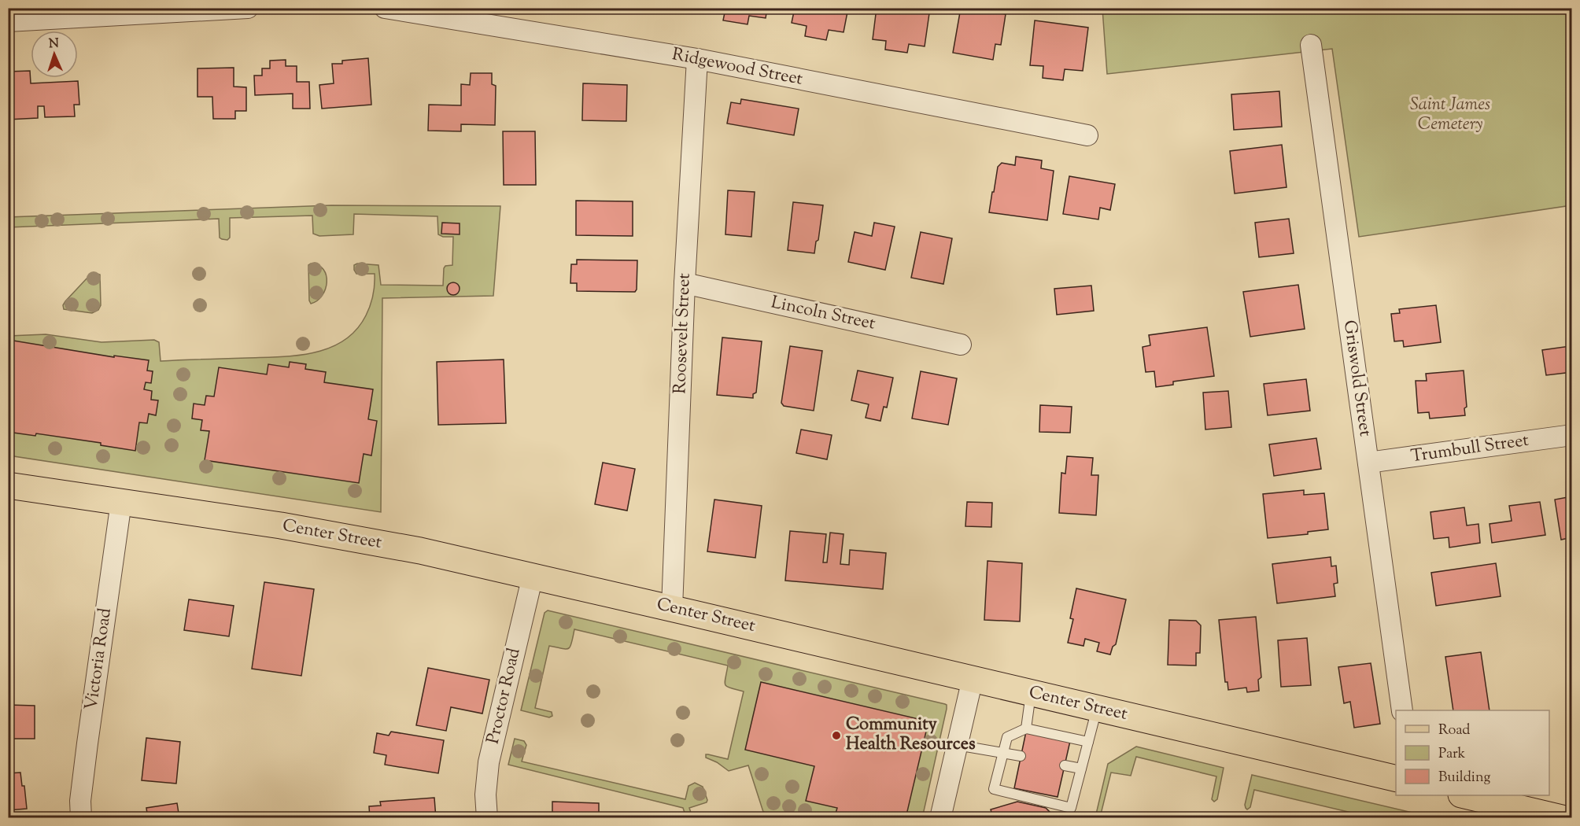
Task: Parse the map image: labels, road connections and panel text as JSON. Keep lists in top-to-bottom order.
{
  "streets": {
    "main road": ["Center Street"],
    "street": [
      "Ridgewood Street",
      "Lincoln Street",
      "Roosevelt Street",
      "Griswold Street",
      "Trumbull Street",
      "Victoria Road",
      "Proctor Road"
    ]
  },
  "crossings": [
    ["Ridgewood Street", "Roosevelt Street"],
    ["Lincoln Street", "Roosevelt Street"],
    ["Roosevelt Street", "Center Street"],
    ["Griswold Street", "Trumbull Street"],
    ["Center Street", "Victoria Road"],
    ["Center Street", "Proctor Road"]
  ],
  "parks": ["Saint James Cemetery"],
  "places": ["Community Health Resources"],
  "legend": ["Road", "Park", "Building"],
  "north": "top"
}
